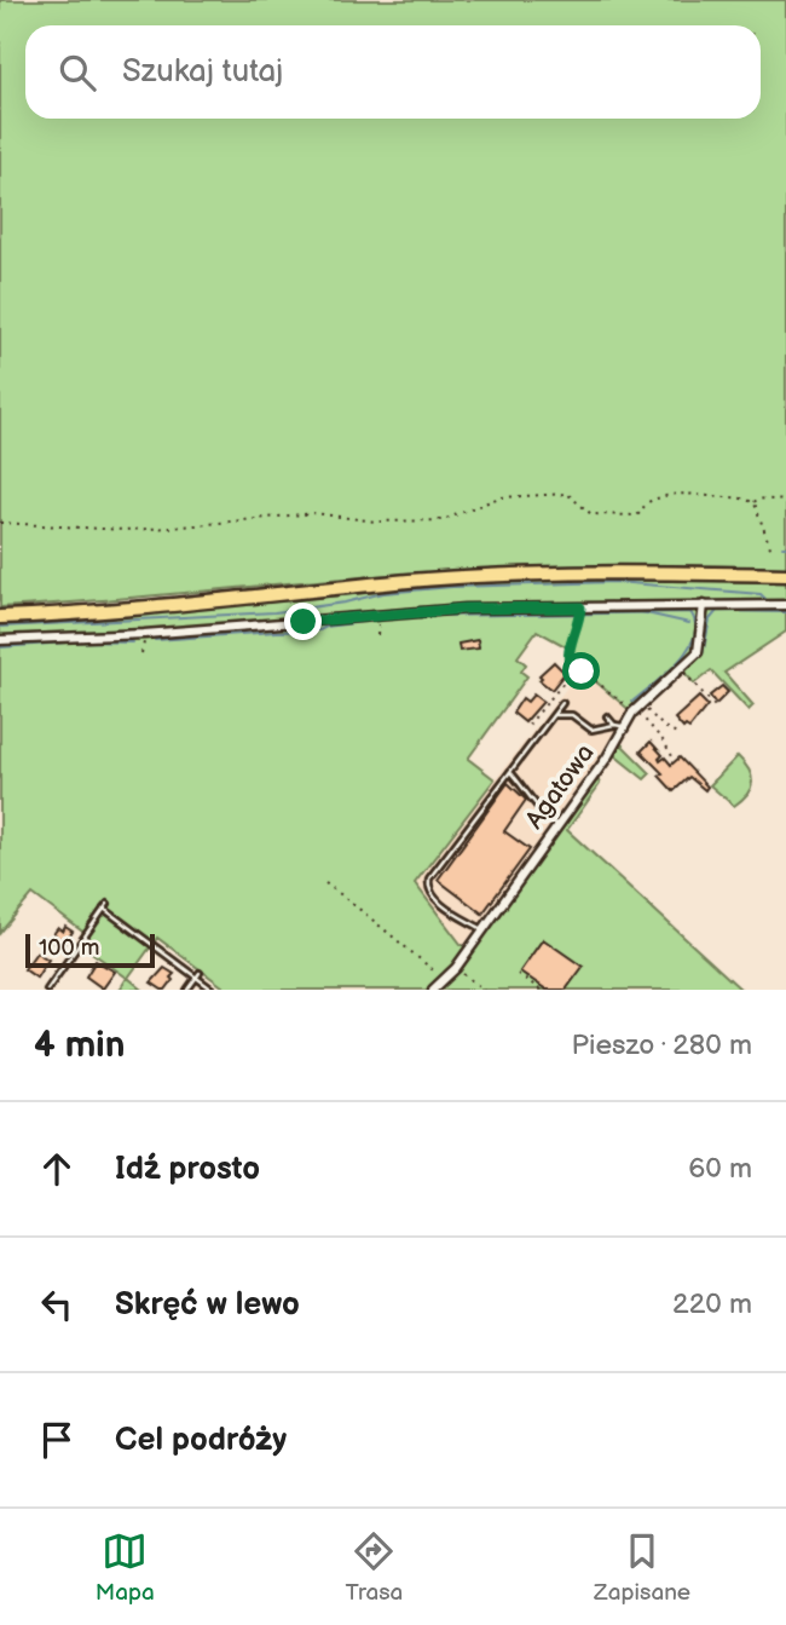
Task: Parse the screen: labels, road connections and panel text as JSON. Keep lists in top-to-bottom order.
{
  "streets": {
    "street": ["Agatowa"]
  },
  "scale_bar": "100 m",
  "page": {
    "search": "Szukaj tutaj",
    "scale": "100 m",
    "heading": ["4 min", "Pieszo · 280 m"],
    "list": [
      ["Idź prosto", "60 m"],
      ["Skręć w lewo", "220 m"],
      "Cel podróży"
    ],
    "nav": ["Mapa", "Trasa", "Zapisane"]
  }
}
